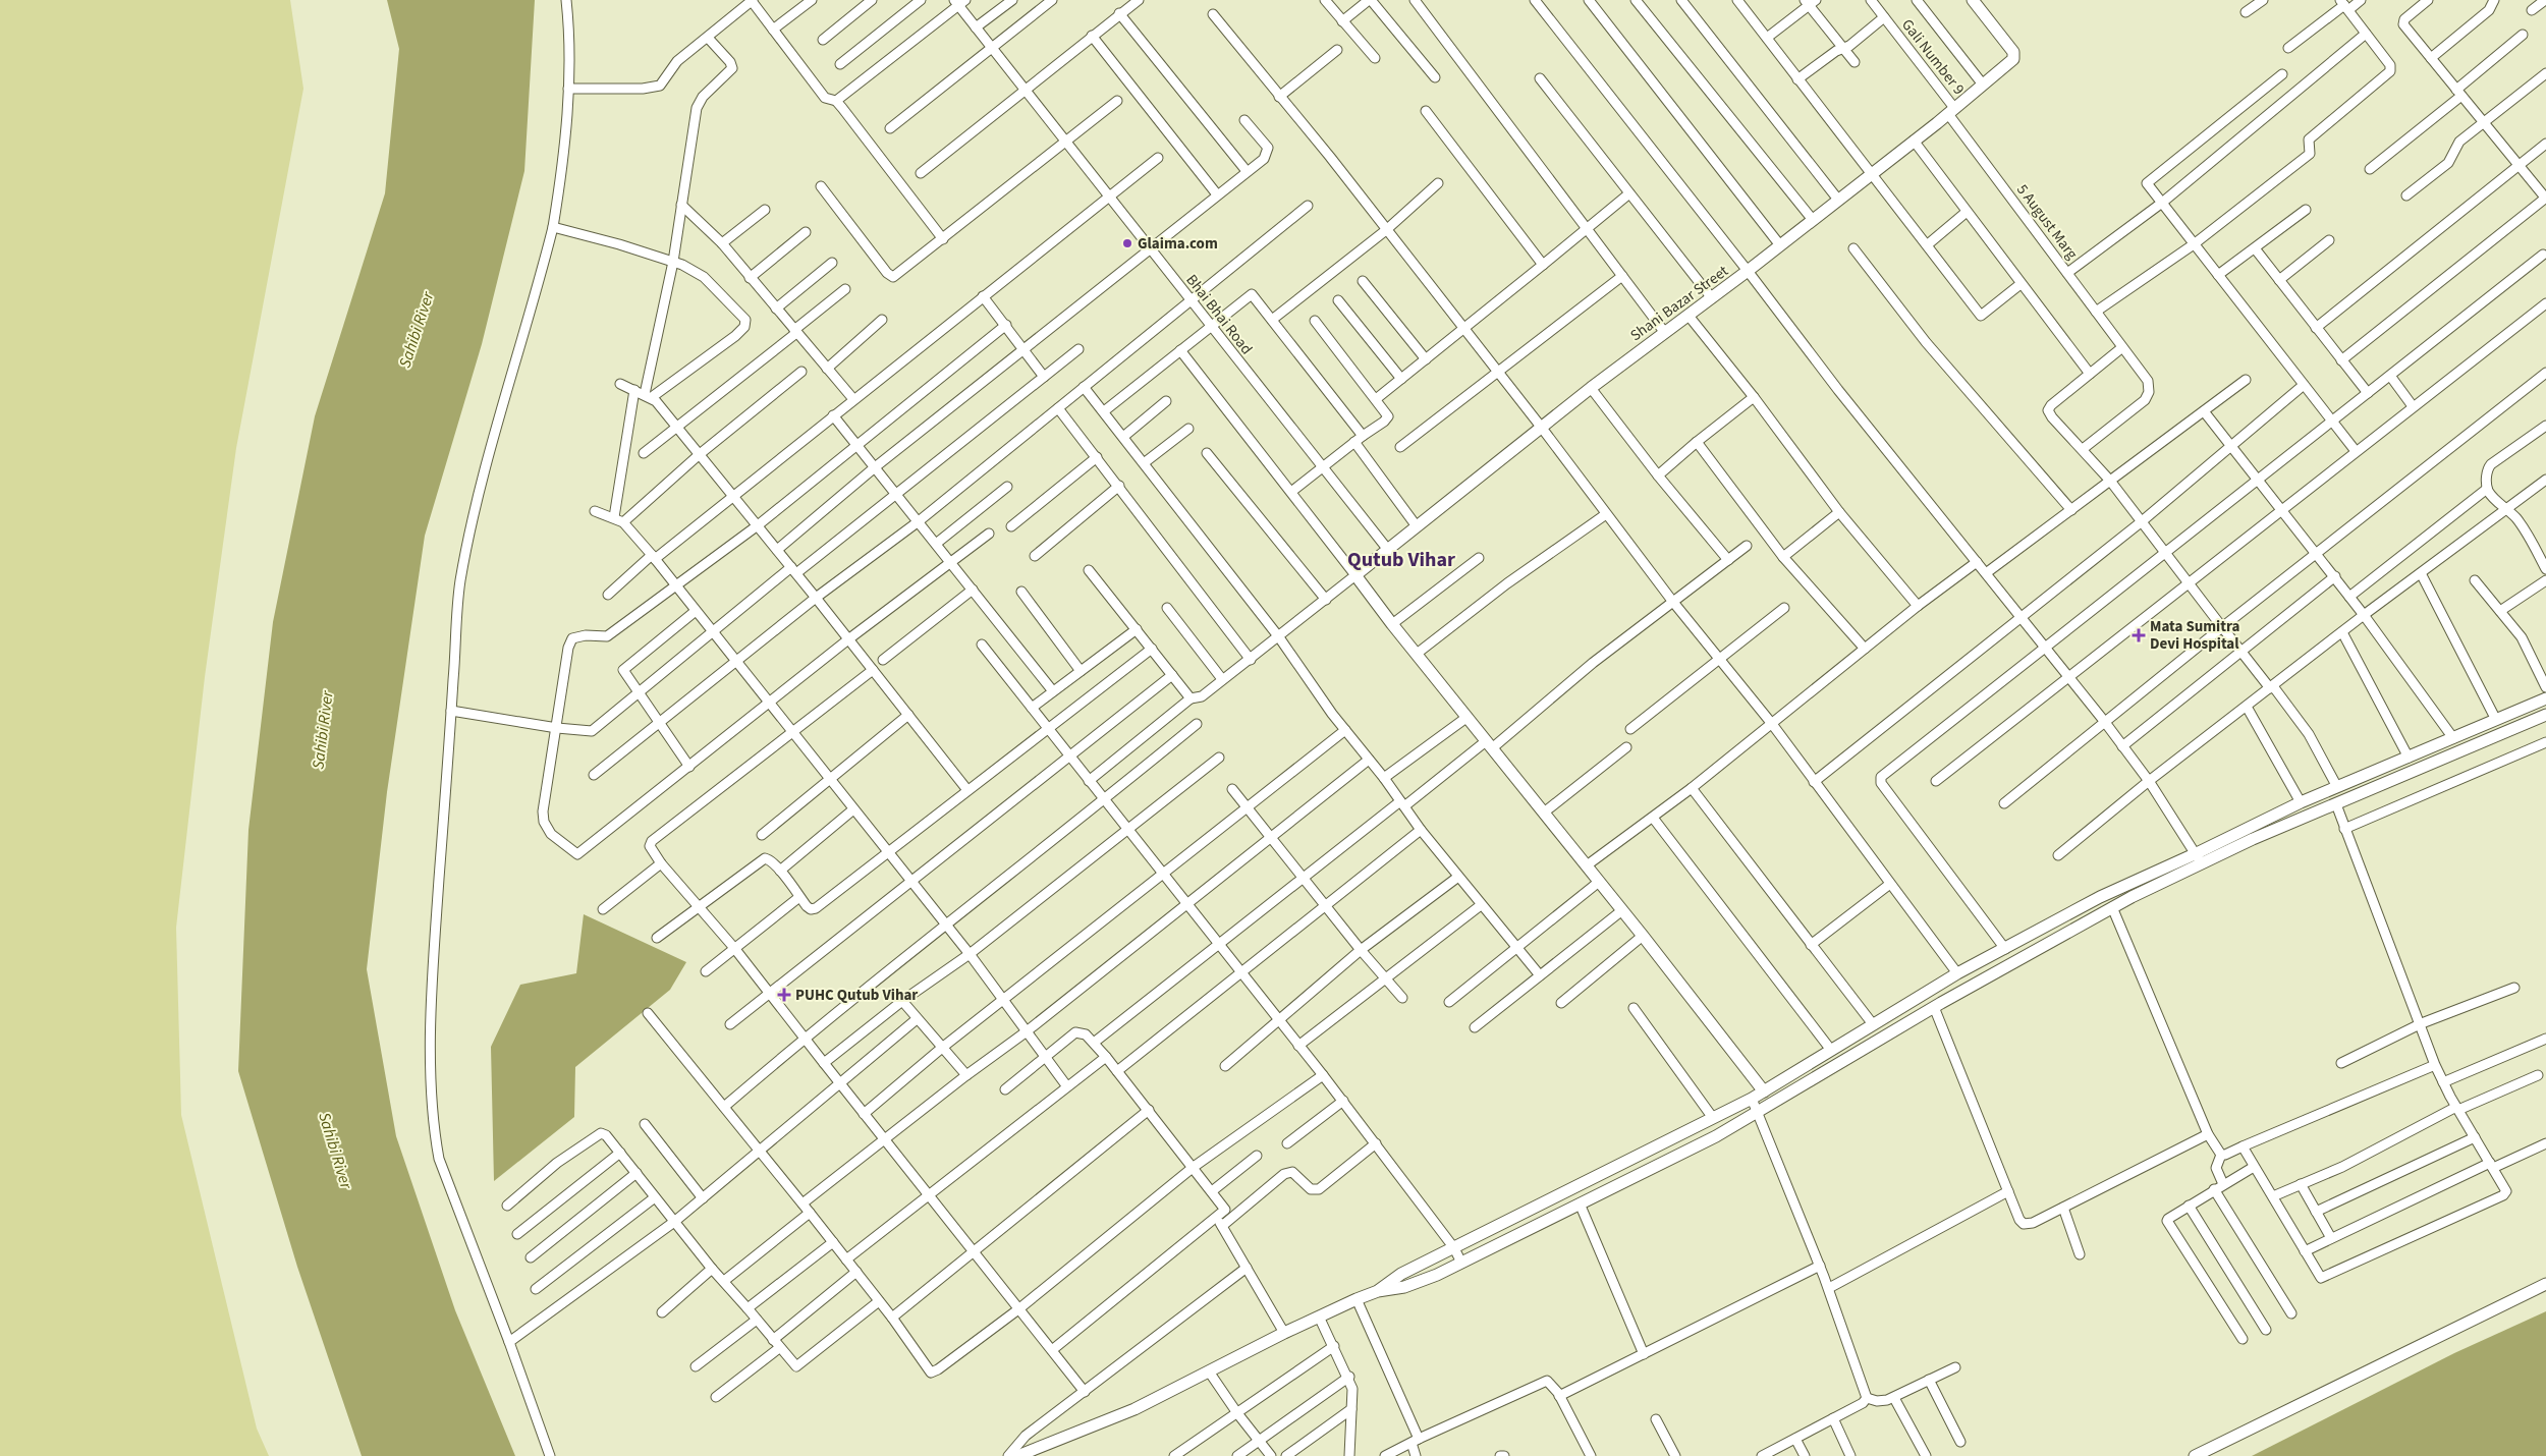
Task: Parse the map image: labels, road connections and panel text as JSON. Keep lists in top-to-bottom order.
{
  "streets": {
    "street": [
      "Gali Number 9",
      "5 August Marg",
      "Shani Bazar Street",
      "Bhai Bhai Road"
    ]
  },
  "crossings": [
    ["Gali Number 9", "5 August Marg"],
    ["Gali Number 9", "Shani Bazar Street"],
    ["5 August Marg", "Shani Bazar Street"],
    ["Shani Bazar Street", "Bhai Bhai Road"]
  ],
  "districts": ["Qutub Vihar"],
  "water": ["Sahibi River"],
  "places": {
    "other": ["Glaima.com"],
    "health": ["Mata Sumitra Devi Hospital", "PUHC Qutub Vihar"]
  }
}
